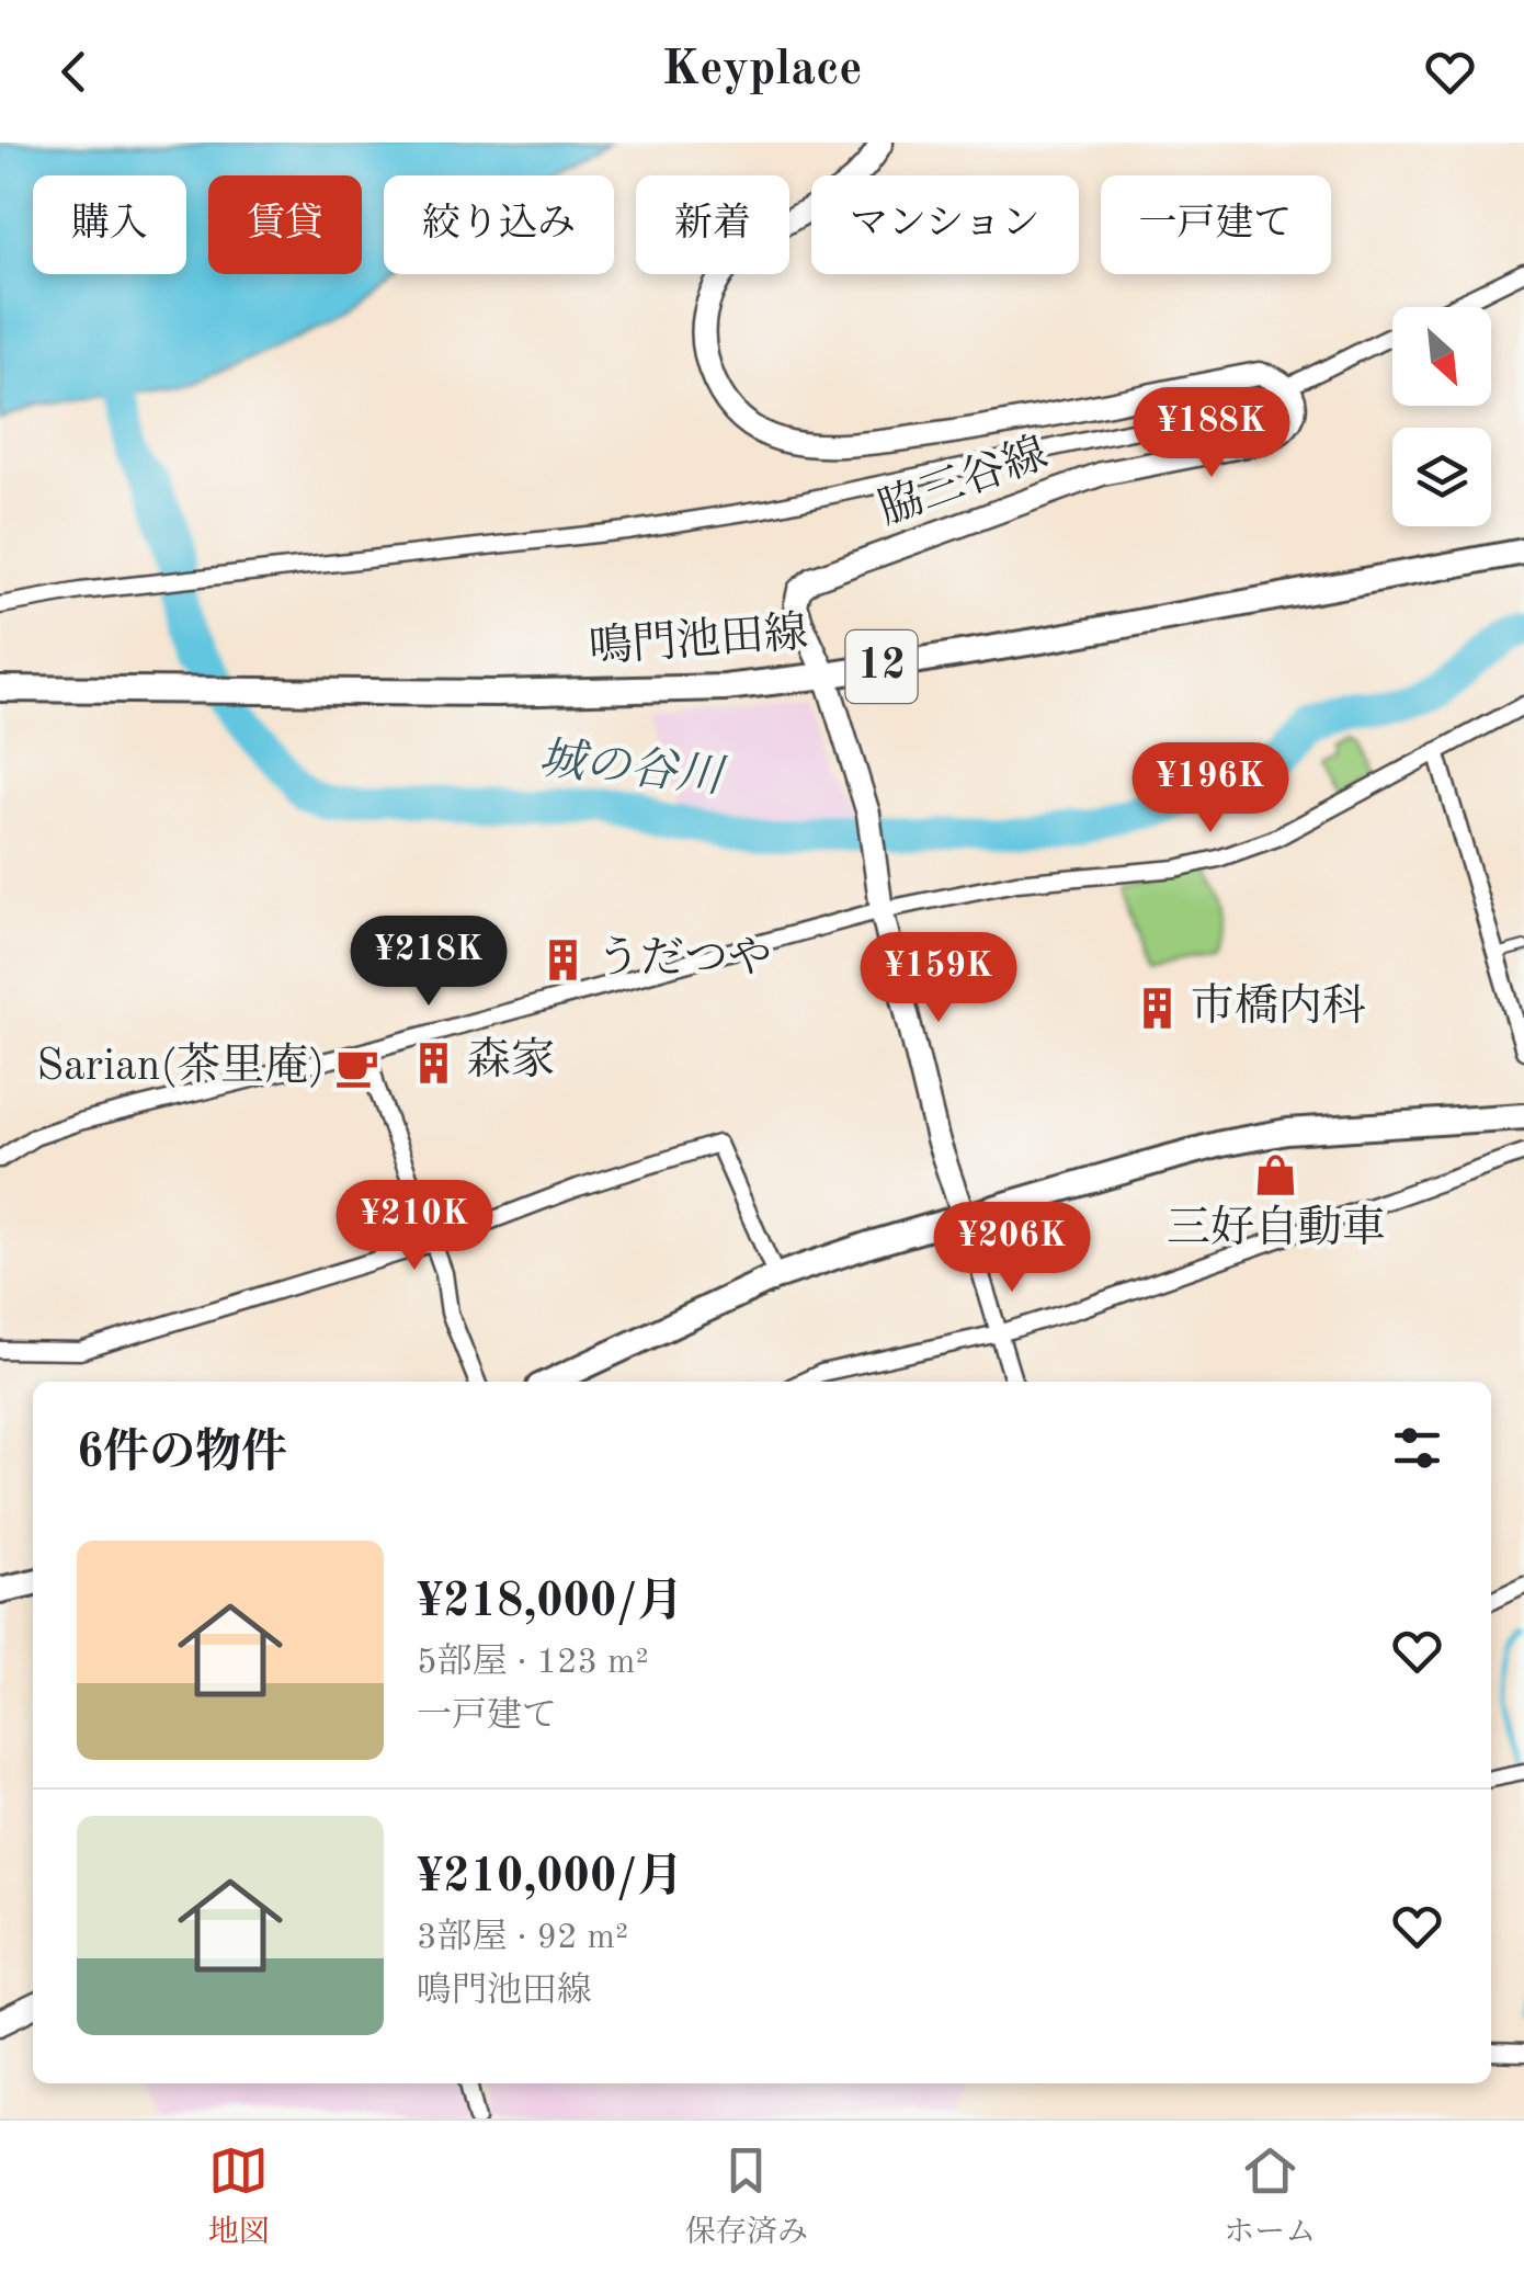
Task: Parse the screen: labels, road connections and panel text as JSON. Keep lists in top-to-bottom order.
{
  "streets": {
    "main road": ["脇三谷線", "鳴門池田線", "12"]
  },
  "crossings": [
    ["脇三谷線", "鳴門池田線"]
  ],
  "water": ["城の谷川"],
  "places": {
    "building": ["うだつや", "市橋内科", "森家"],
    "cafe": ["Sarian(茶里庵)"],
    "shop": ["三好自動車"]
  },
  "north": "bottom right",
  "page": {
    "header": "Keyplace",
    "chip": [
      "購入",
      "賃貸",
      "絞り込み",
      "新着",
      "マンション",
      "一戸建て"
    ],
    "price": [
      "¥188K",
      "¥196K",
      "¥218K",
      "¥159K",
      "¥210K",
      "¥206K"
    ],
    "heading": "6件の物件",
    "list": [
      {
        "name": "¥218,000/月",
        "note": "5部屋 · 123 m² · 一戸建て"
      },
      {
        "name": "¥210,000/月",
        "note": "3部屋 · 92 m² · 鳴門池田線"
      }
    ],
    "tabs": ["地図", "保存済み", "ホーム"]
  }
}
